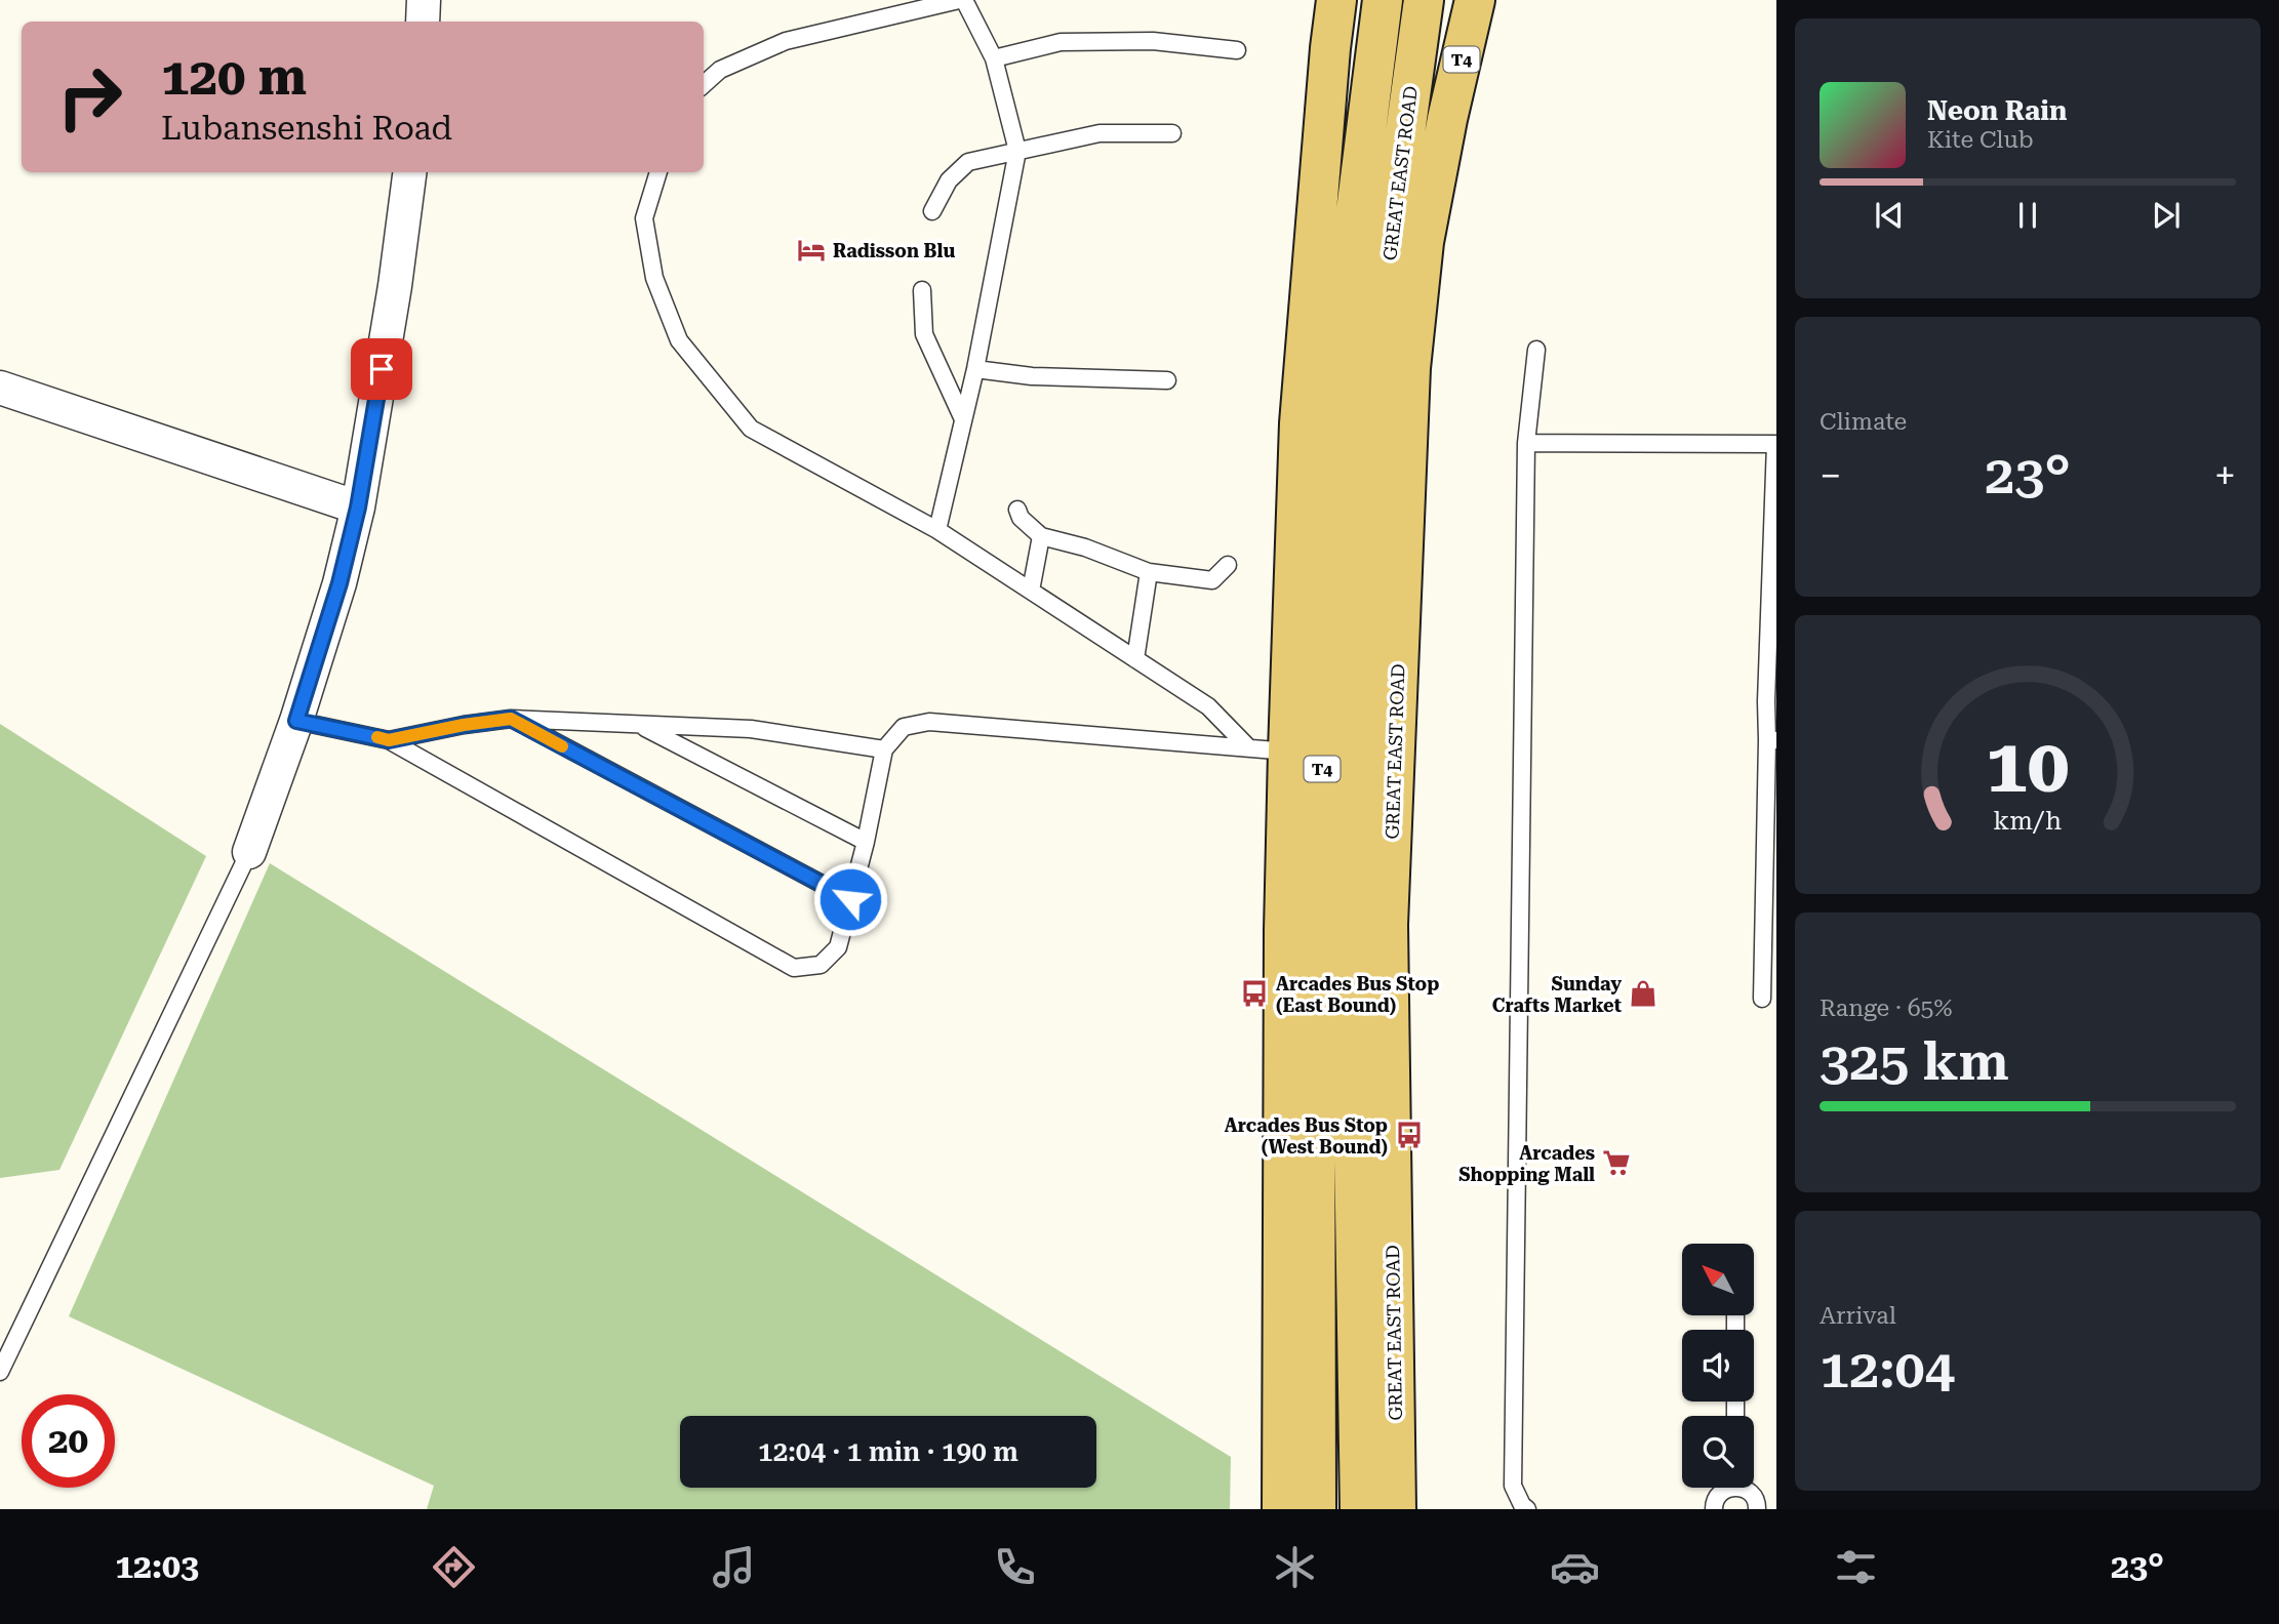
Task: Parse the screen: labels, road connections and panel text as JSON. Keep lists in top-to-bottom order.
{
  "streets": {
    "main road": ["T4", "GREAT EAST ROAD"]
  },
  "places": {
    "hotel": ["Radisson Blu"],
    "bus stop": ["Arcades Bus Stop (East Bound)", "Arcades Bus Stop (West Bound)"],
    "shop": ["Sunday Crafts Market"],
    "supermarket": ["Arcades Shopping Mall"]
  },
  "north": "top left",
  "page": {
    "turn": ["120 m", "Lubansenshi Road"],
    "song": ["Neon Rain", "Kite Club"],
    "tile": [
      "Climate",
      ["Range · 65%", "325 km"],
      ["Arrival", "12:04"]
    ],
    "heat": ["−", "23°", "+"],
    "limit": "20",
    "trip": "12:04 · 1 min · 190 m",
    "tabs": ["12:03", "23°"],
    "gauge": ["10", "km/h"]
  }
}
